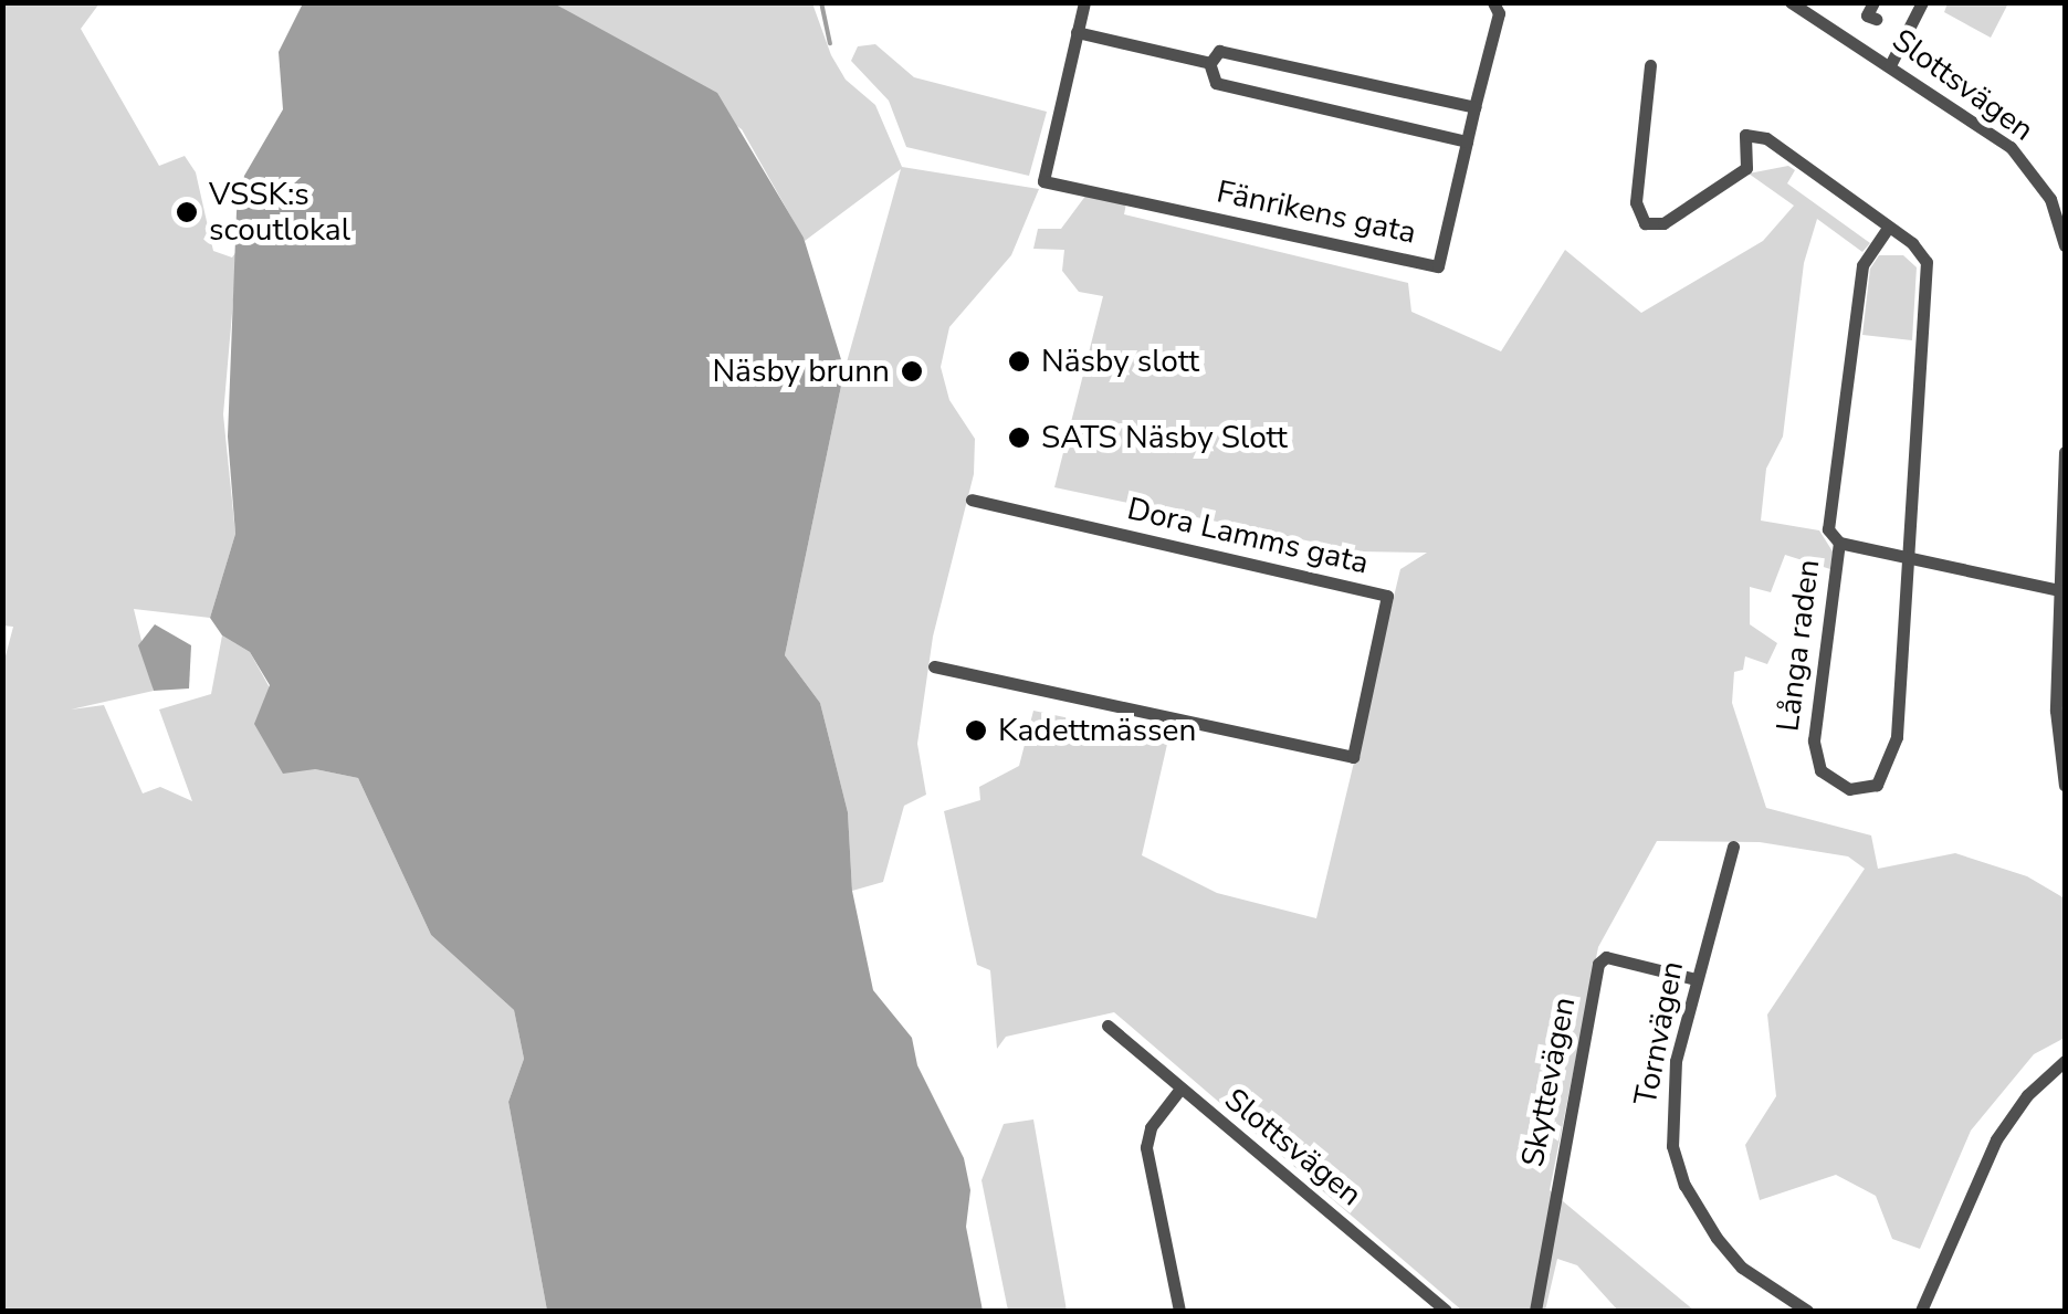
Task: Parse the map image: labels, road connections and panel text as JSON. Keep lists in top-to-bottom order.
{
  "streets": {
    "street": [
      "Slottsvägen",
      "Fänrikens gata",
      "Dora Lamms gata",
      "Långa raden",
      "Tornvägen",
      "Skyttevägen"
    ]
  },
  "crossings": [
    ["Tornvägen", "Skyttevägen"]
  ],
  "places": [
    "VSSK:s scoutlokal",
    "Näsby slott",
    "Näsby brunn",
    "SATS Näsby Slott",
    "Kadettmässen"
  ]
}
